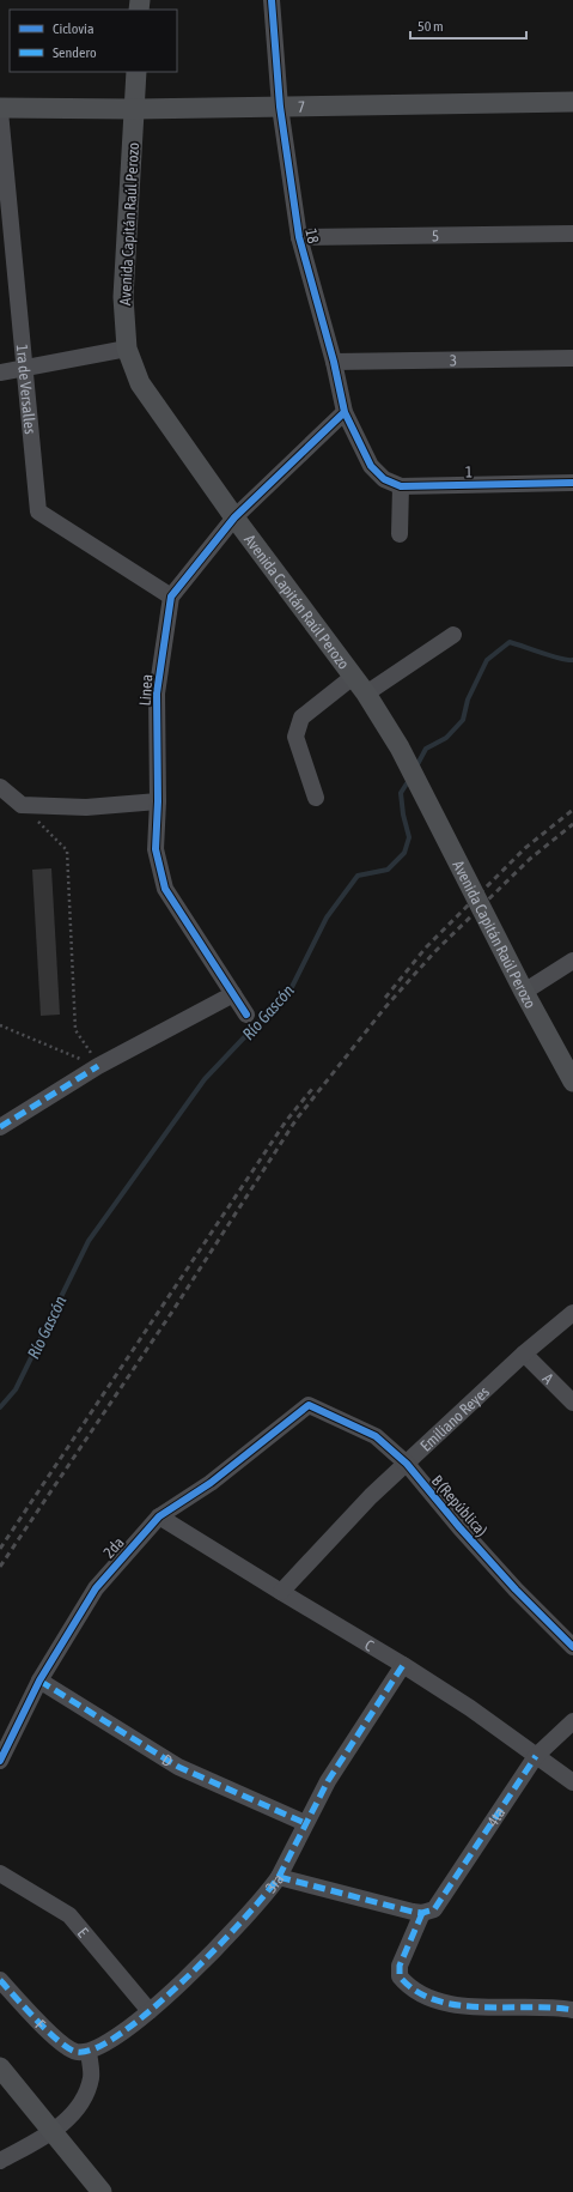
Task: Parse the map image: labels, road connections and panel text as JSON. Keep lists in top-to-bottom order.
{
  "streets": {
    "main road": ["7", "Avenida Capitán Raúl Perozo"],
    "street": [
      "18",
      "5",
      "3",
      "1ra de Versalles",
      "1",
      "Linea",
      "A",
      "Emiliano Reyes",
      "B (República)",
      "2da",
      "C",
      "D",
      "4ta",
      "3ra",
      "E",
      "F"
    ]
  },
  "crossings": [
    ["7", "Avenida Capitán Raúl Perozo"],
    ["7", "18"],
    ["7", "1ra de Versalles"],
    ["18", "5"],
    ["18", "3"],
    ["18", "1"],
    ["1ra de Versalles", "Linea"],
    ["A", "Emiliano Reyes"],
    ["Emiliano Reyes", "B (República)"],
    ["Emiliano Reyes", "C"],
    ["B (República)", "2da"],
    ["2da", "C"],
    ["2da", "D"],
    ["C", "4ta"],
    ["C", "3ra"],
    ["D", "3ra"],
    ["3ra", "E"],
    ["3ra", "F"]
  ],
  "water": ["Río Gascón"],
  "legend": ["Ciclovía", "Sendero"],
  "scale_bar": "50 m"
}
